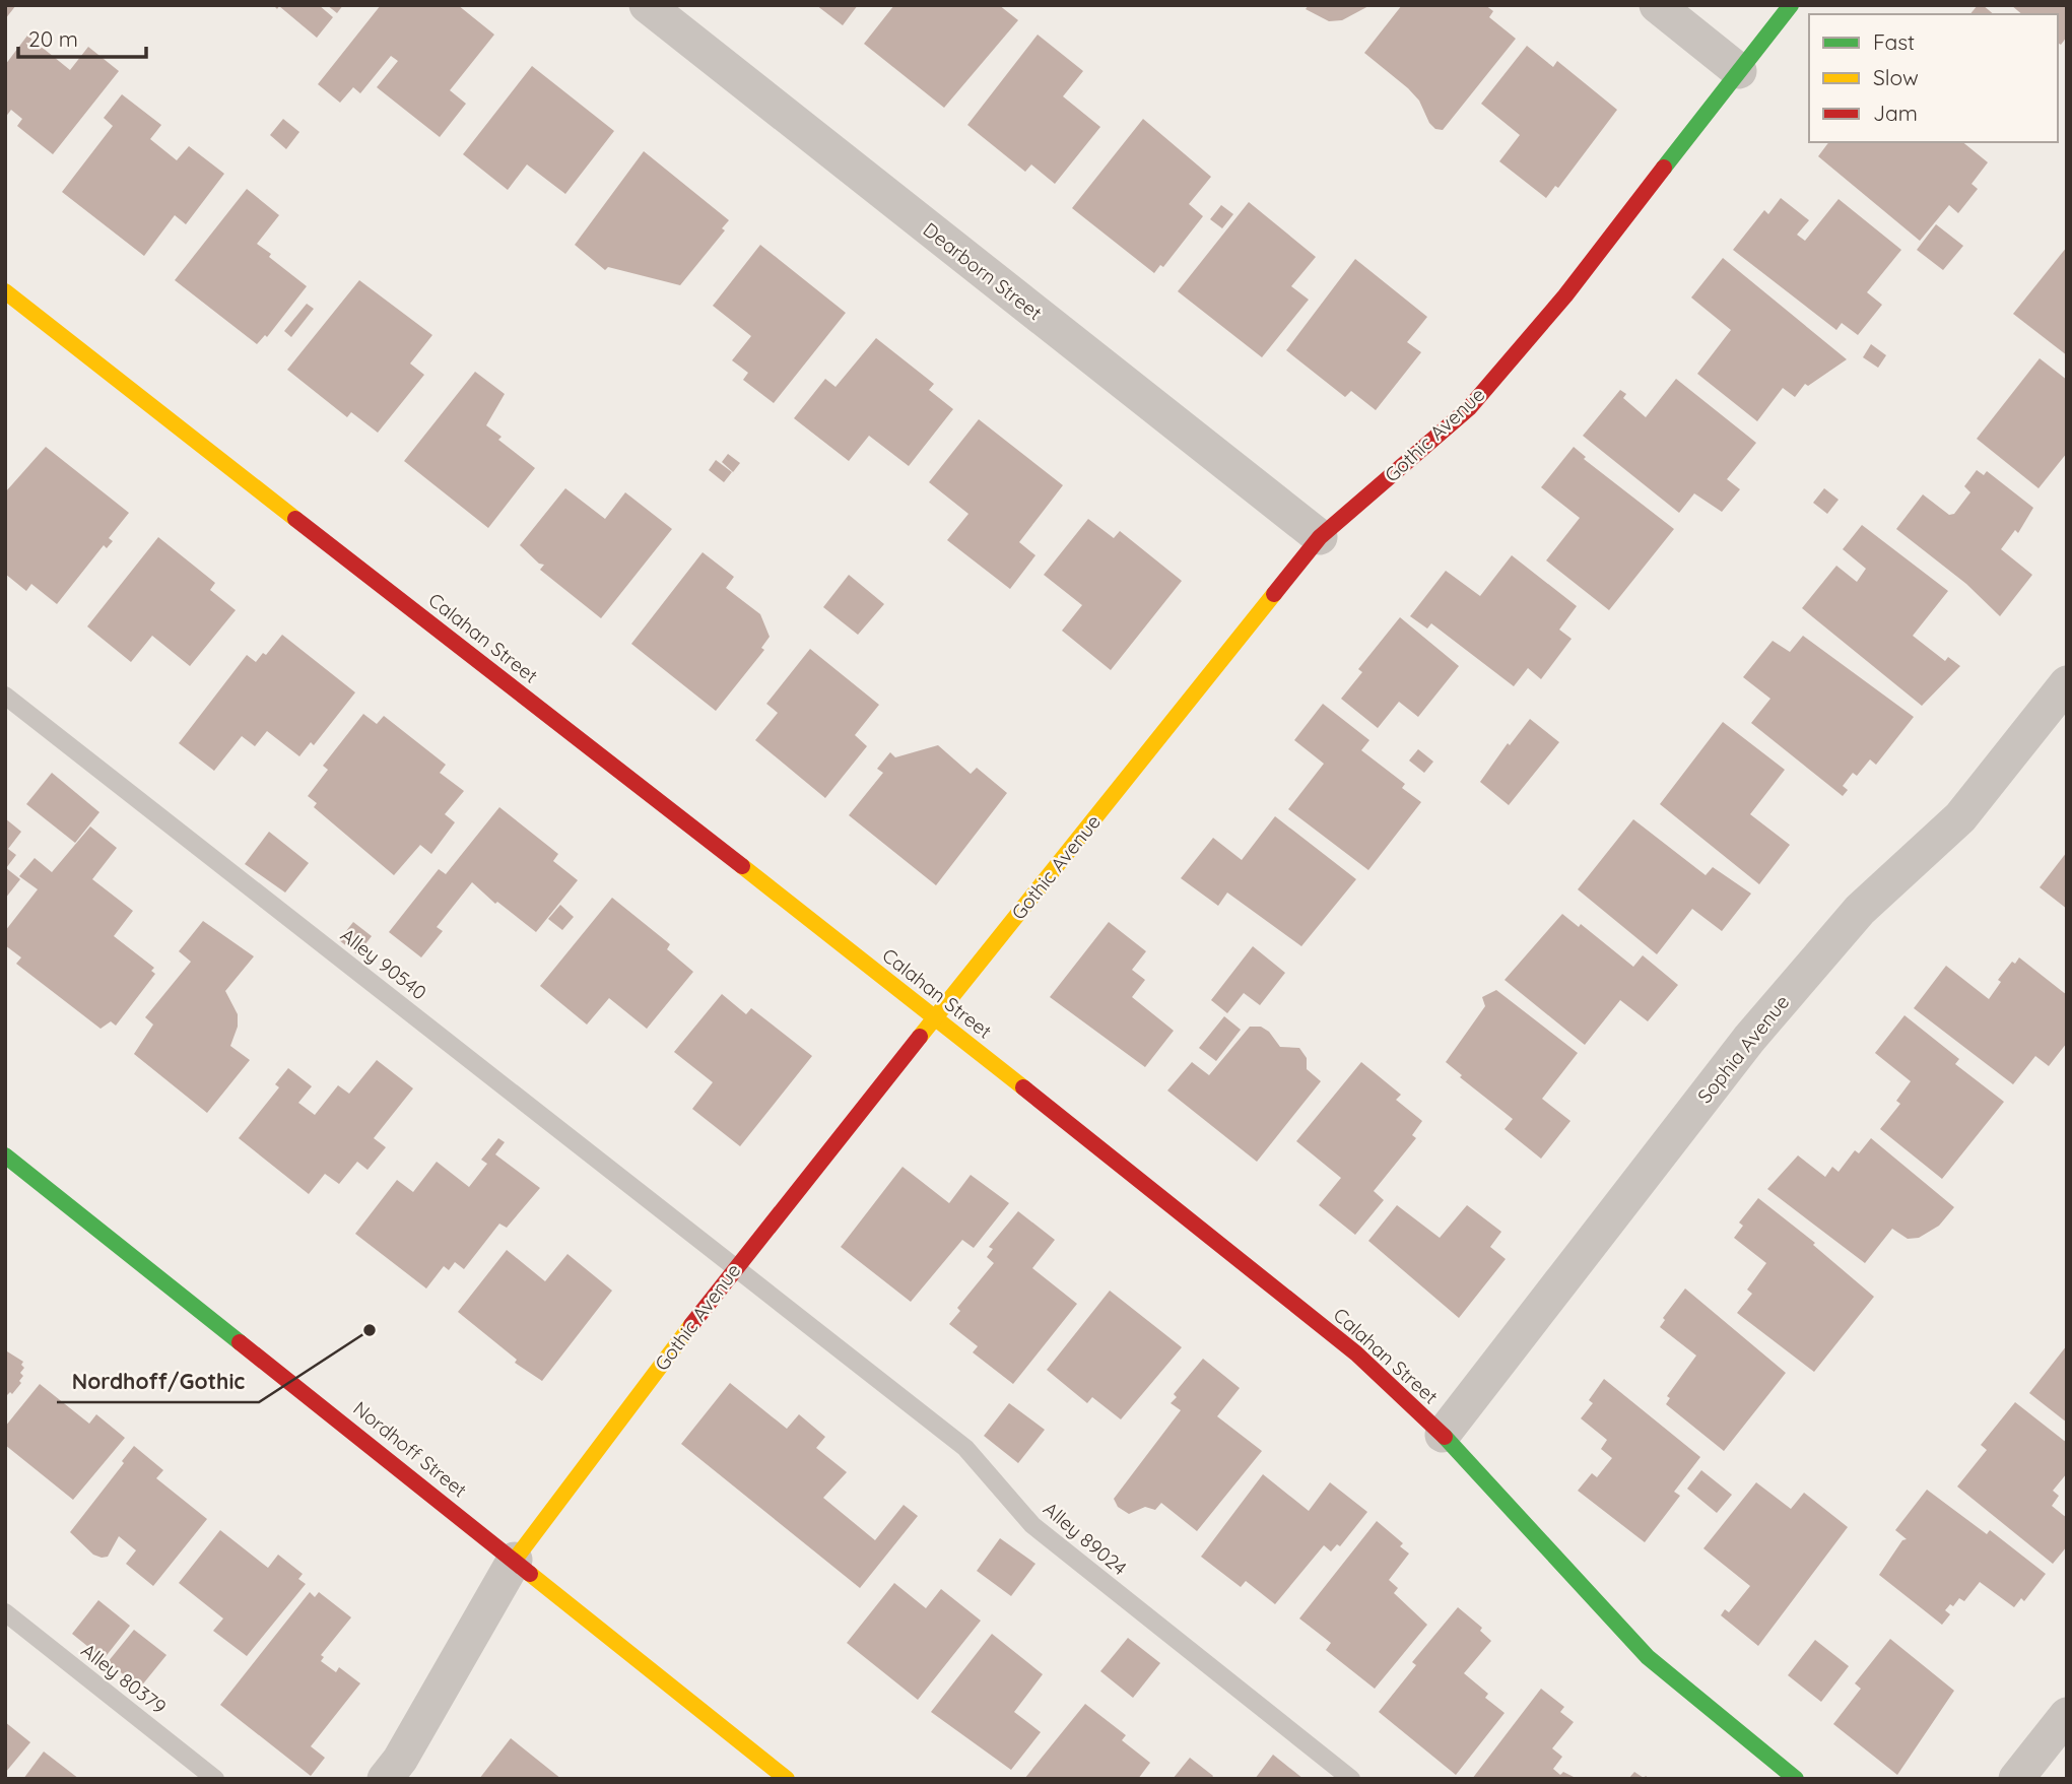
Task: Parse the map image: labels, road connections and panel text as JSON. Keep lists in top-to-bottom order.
{
  "streets": {
    "street": [
      "Dearborn Street",
      "Gothic Avenue",
      "Calahan Street",
      "Sophia Avenue",
      "Nordhoff Street"
    ],
    "lane": ["Alley 90540", "Alley 89024", "Alley 80379"]
  },
  "crossings": [
    ["Dearborn Street", "Gothic Avenue"],
    ["Gothic Avenue", "Calahan Street"],
    ["Gothic Avenue", "Alley 90540"],
    ["Gothic Avenue", "Nordhoff Street"],
    ["Gothic Avenue", "Alley 89024"],
    ["Calahan Street", "Sophia Avenue"],
    ["Alley 90540", "Alley 89024"]
  ],
  "places": ["Nordhoff/Gothic"],
  "legend": ["Fast", "Slow", "Jam"],
  "scale_bar": "20 m"
}
